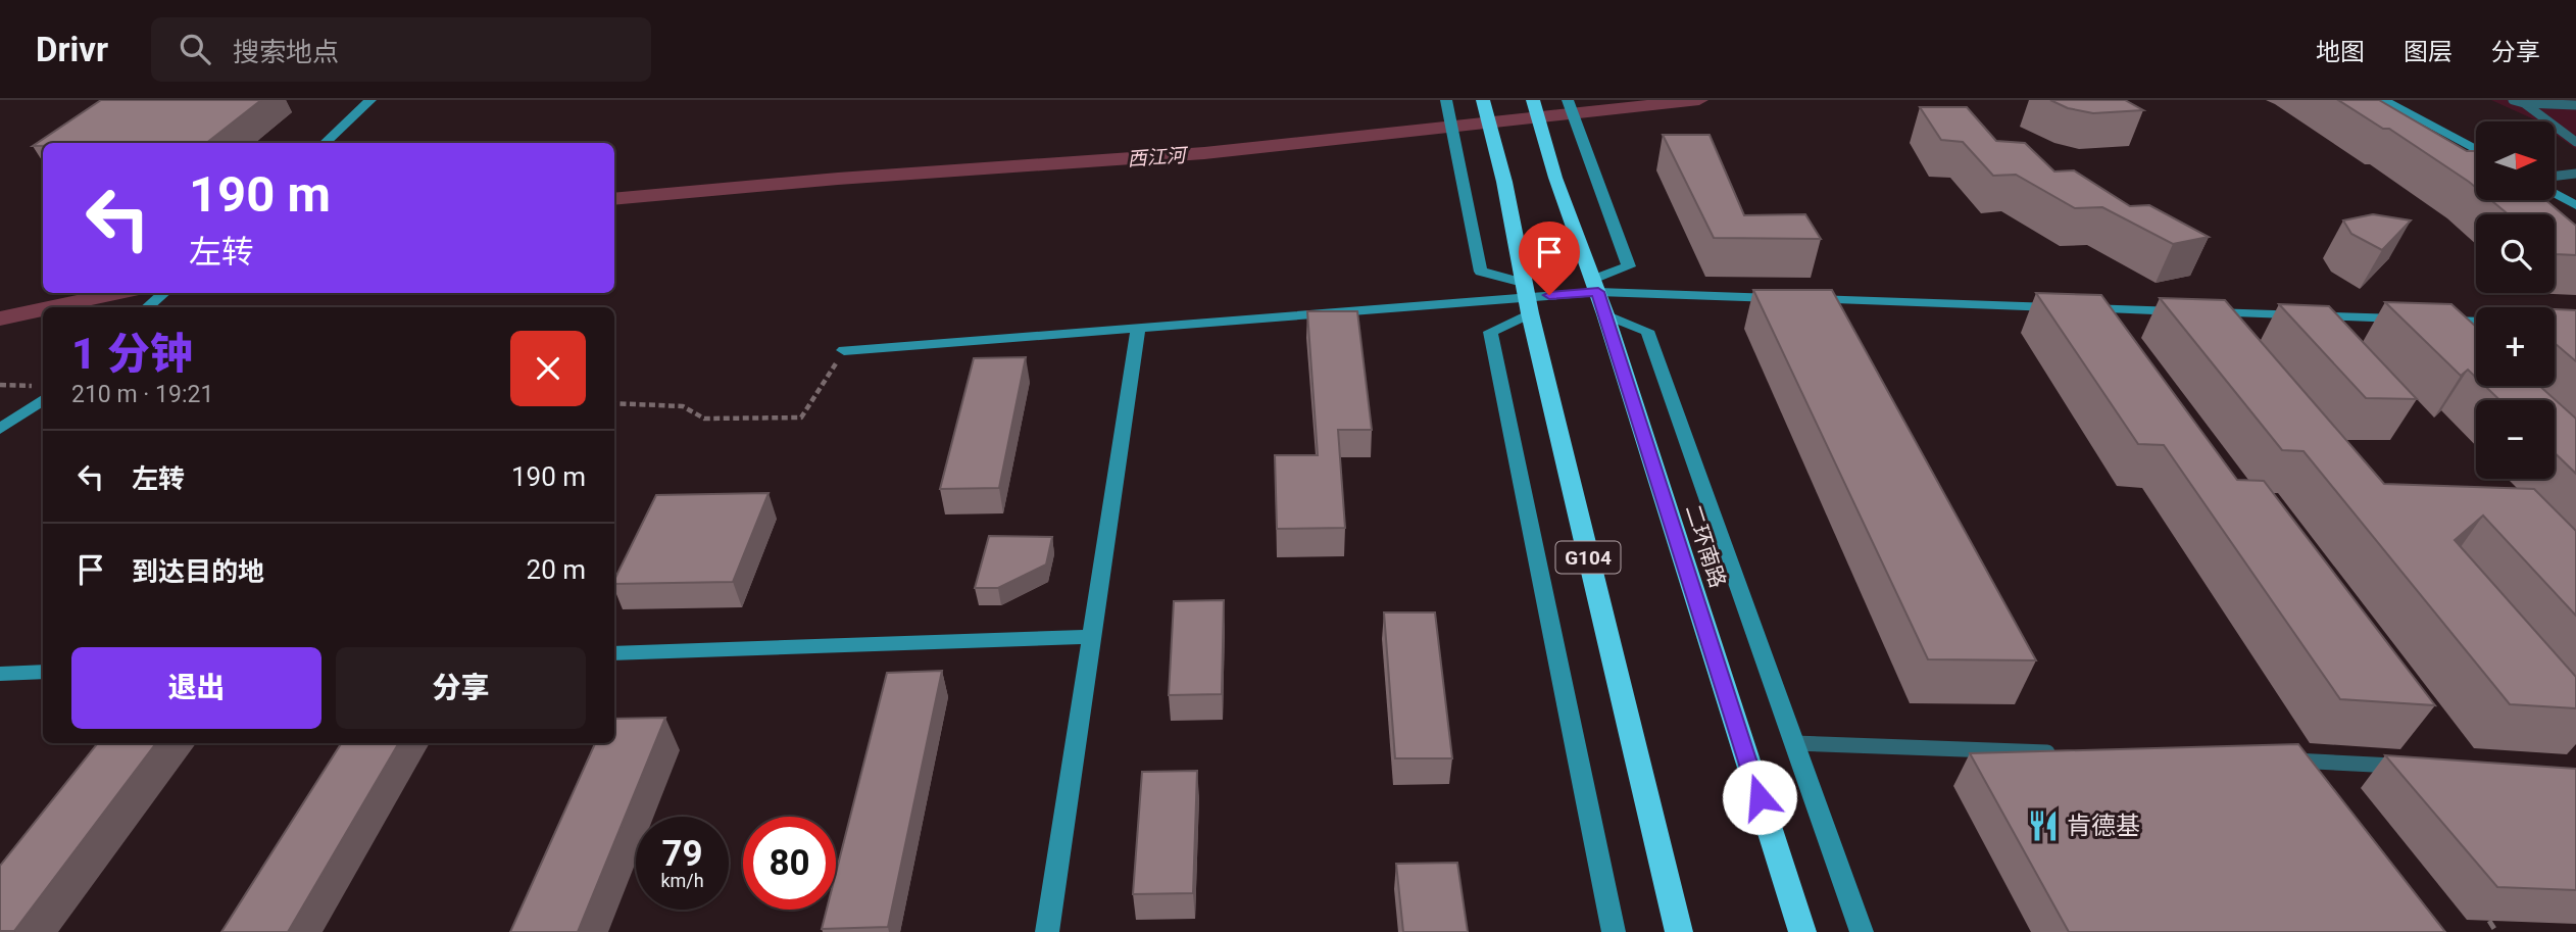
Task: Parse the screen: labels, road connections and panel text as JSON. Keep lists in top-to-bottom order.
{
  "streets": {
    "highway": ["二环南路", "G104"]
  },
  "water": ["西江河"],
  "places": {
    "restaurant": ["肯德基"]
  },
  "north": "right",
  "page": {
    "header": "Drivr",
    "search": "搜索地点",
    "nav": ["地图", "图层", "分享"],
    "map_buttons": ["+", "−"],
    "turn": ["190 m", "左转"],
    "heading": ["1 分钟", "210 m · 19:21"],
    "list": [
      {
        "name": "左转",
        "value": "190 m"
      },
      {
        "name": "到达目的地",
        "value": "20 m"
      }
    ],
    "buttons": ["退出", "分享"],
    "speed": "79 km/h",
    "limit": "80"
  }
}
